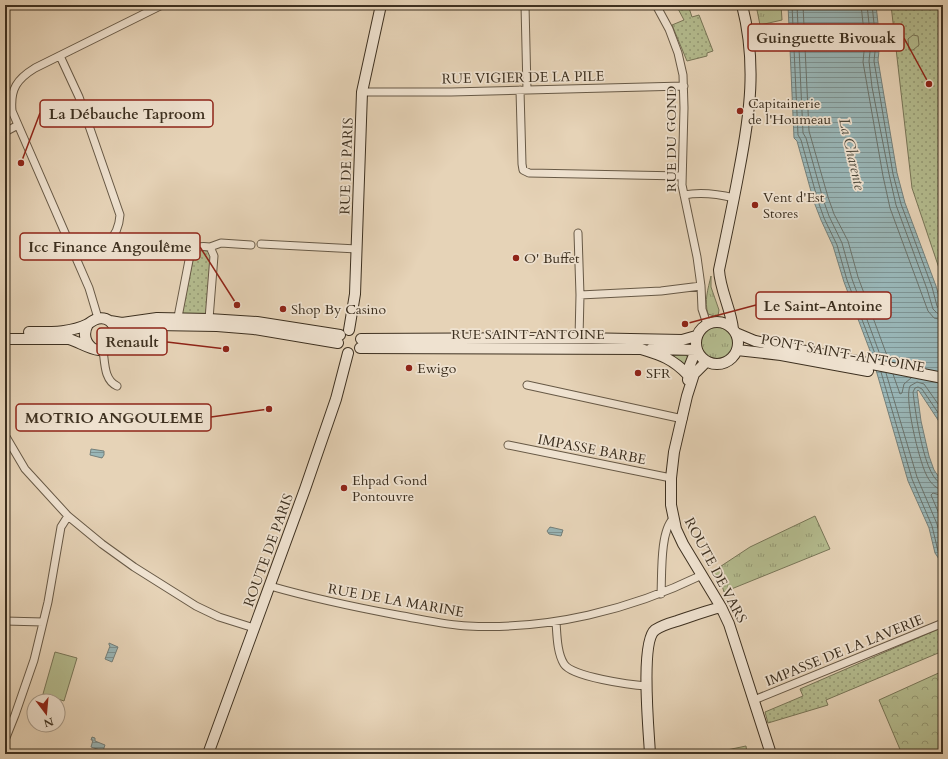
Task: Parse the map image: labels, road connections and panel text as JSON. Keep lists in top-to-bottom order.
{
  "streets": {
    "main road": [
      "RUE DE PARIS",
      "RUE SAINT-ANTOINE",
      "PONT SAINT-ANTOINE",
      "ROUTE DE PARIS",
      "ROUTE DE VARS"
    ],
    "street": [
      "RUE VIGIER DE LA PILE",
      "RUE DU GOND",
      "IMPASSE BARBE",
      "RUE DE LA MARINE",
      "IMPASSE DE LA LAVERIE"
    ]
  },
  "crossings": [
    ["RUE VIGIER DE LA PILE", "RUE DU GOND"],
    ["RUE VIGIER DE LA PILE", "RUE DE PARIS"],
    ["RUE DU GOND", "RUE SAINT-ANTOINE"],
    ["RUE DU GOND", "PONT SAINT-ANTOINE"],
    ["RUE DU GOND", "ROUTE DE VARS"],
    ["RUE DE PARIS", "RUE SAINT-ANTOINE"],
    ["RUE DE PARIS", "ROUTE DE PARIS"],
    ["RUE SAINT-ANTOINE", "PONT SAINT-ANTOINE"],
    ["RUE SAINT-ANTOINE", "ROUTE DE PARIS"],
    ["RUE SAINT-ANTOINE", "ROUTE DE VARS"],
    ["PONT SAINT-ANTOINE", "ROUTE DE VARS"],
    ["IMPASSE BARBE", "ROUTE DE VARS"],
    ["ROUTE DE PARIS", "RUE DE LA MARINE"],
    ["ROUTE DE VARS", "RUE DE LA MARINE"],
    ["ROUTE DE VARS", "IMPASSE DE LA LAVERIE"]
  ],
  "water": ["La Charente"],
  "places": [
    "Guinguette Bivouak",
    "Capitainerie de l'Houmeau",
    "La Débauche Taproom",
    "Vent d'Est Stores",
    "O' Buffet",
    "Icc Finance Angoulême",
    "Shop By Casino",
    "Le Saint-Antoine",
    "Renault",
    "Ewigo",
    "SFR",
    "MOTRIO ANGOULEME",
    "Ehpad Gond Pontouvre"
  ],
  "north": "bottom"
}
